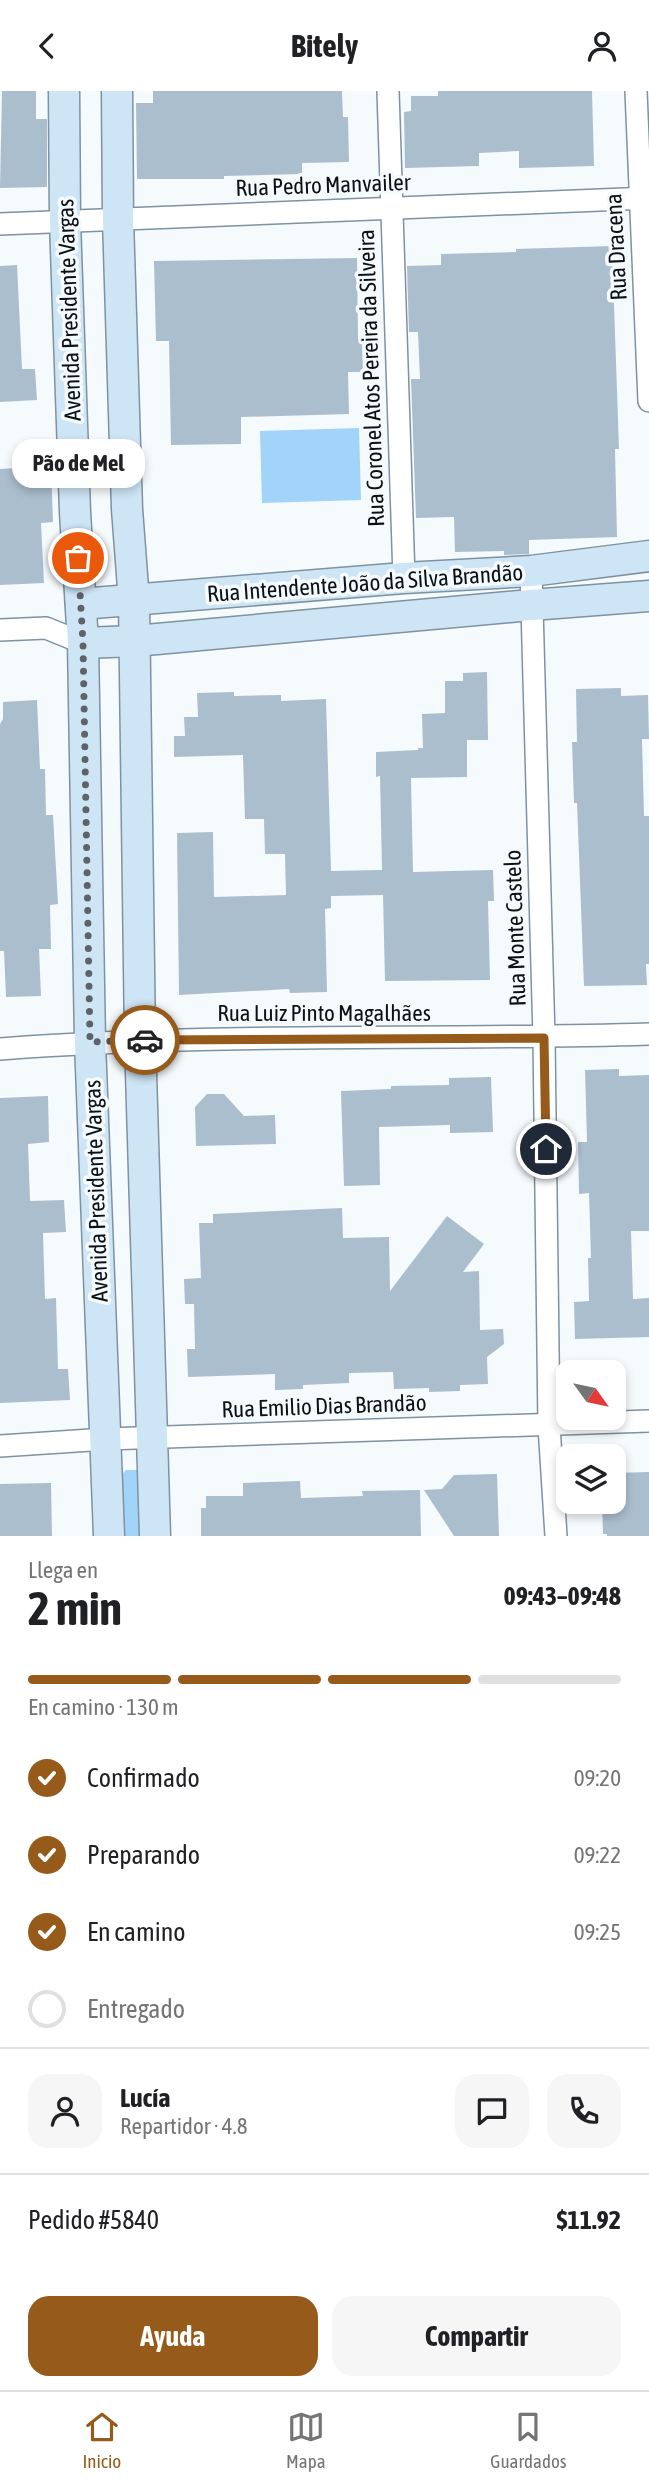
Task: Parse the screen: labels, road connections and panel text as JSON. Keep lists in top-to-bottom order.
{
  "streets": {
    "main road": ["Avenida Presidente Vargas", "Rua Intendente João da Silva Brandão"],
    "street": [
      "Rua Pedro Manvailer",
      "Rua Dracena",
      "Rua Coronel Atos Pereira da Silveira",
      "Rua Monte Castelo",
      "Rua Luiz Pinto Magalhães",
      "Rua Emilio Dias Brandão"
    ]
  },
  "crossings": [
    ["Rua Pedro Manvailer", "Rua Dracena"],
    ["Rua Pedro Manvailer", "Avenida Presidente Vargas"],
    ["Rua Pedro Manvailer", "Rua Coronel Atos Pereira da Silveira"],
    ["Avenida Presidente Vargas", "Rua Intendente João da Silva Brandão"],
    ["Avenida Presidente Vargas", "Rua Luiz Pinto Magalhães"],
    ["Avenida Presidente Vargas", "Rua Emilio Dias Brandão"],
    ["Rua Coronel Atos Pereira da Silveira", "Rua Intendente João da Silva Brandão"],
    ["Rua Intendente João da Silva Brandão", "Rua Monte Castelo"],
    ["Rua Monte Castelo", "Rua Luiz Pinto Magalhães"],
    ["Rua Monte Castelo", "Rua Emilio Dias Brandão"]
  ],
  "places": ["Pão de Mel"],
  "north": "bottom right",
  "page": {
    "header": "Bitely",
    "bubble": "Pão de Mel",
    "heading": ["2 min", "Llega en", "09:43–09:48"],
    "panel": [
      "Lucía",
      "Repartidor · 4.8",
      "Pedido #5840",
      "$11.92"
    ],
    "bar": "En camino · 130 m",
    "list": [
      ["Confirmado", "09:20"],
      ["Preparando", "09:22"],
      ["En camino", "09:25"],
      "Entregado"
    ],
    "buttons": ["Ayuda", "Compartir"],
    "tabs": ["Inicio", "Mapa", "Guardados"]
  }
}
